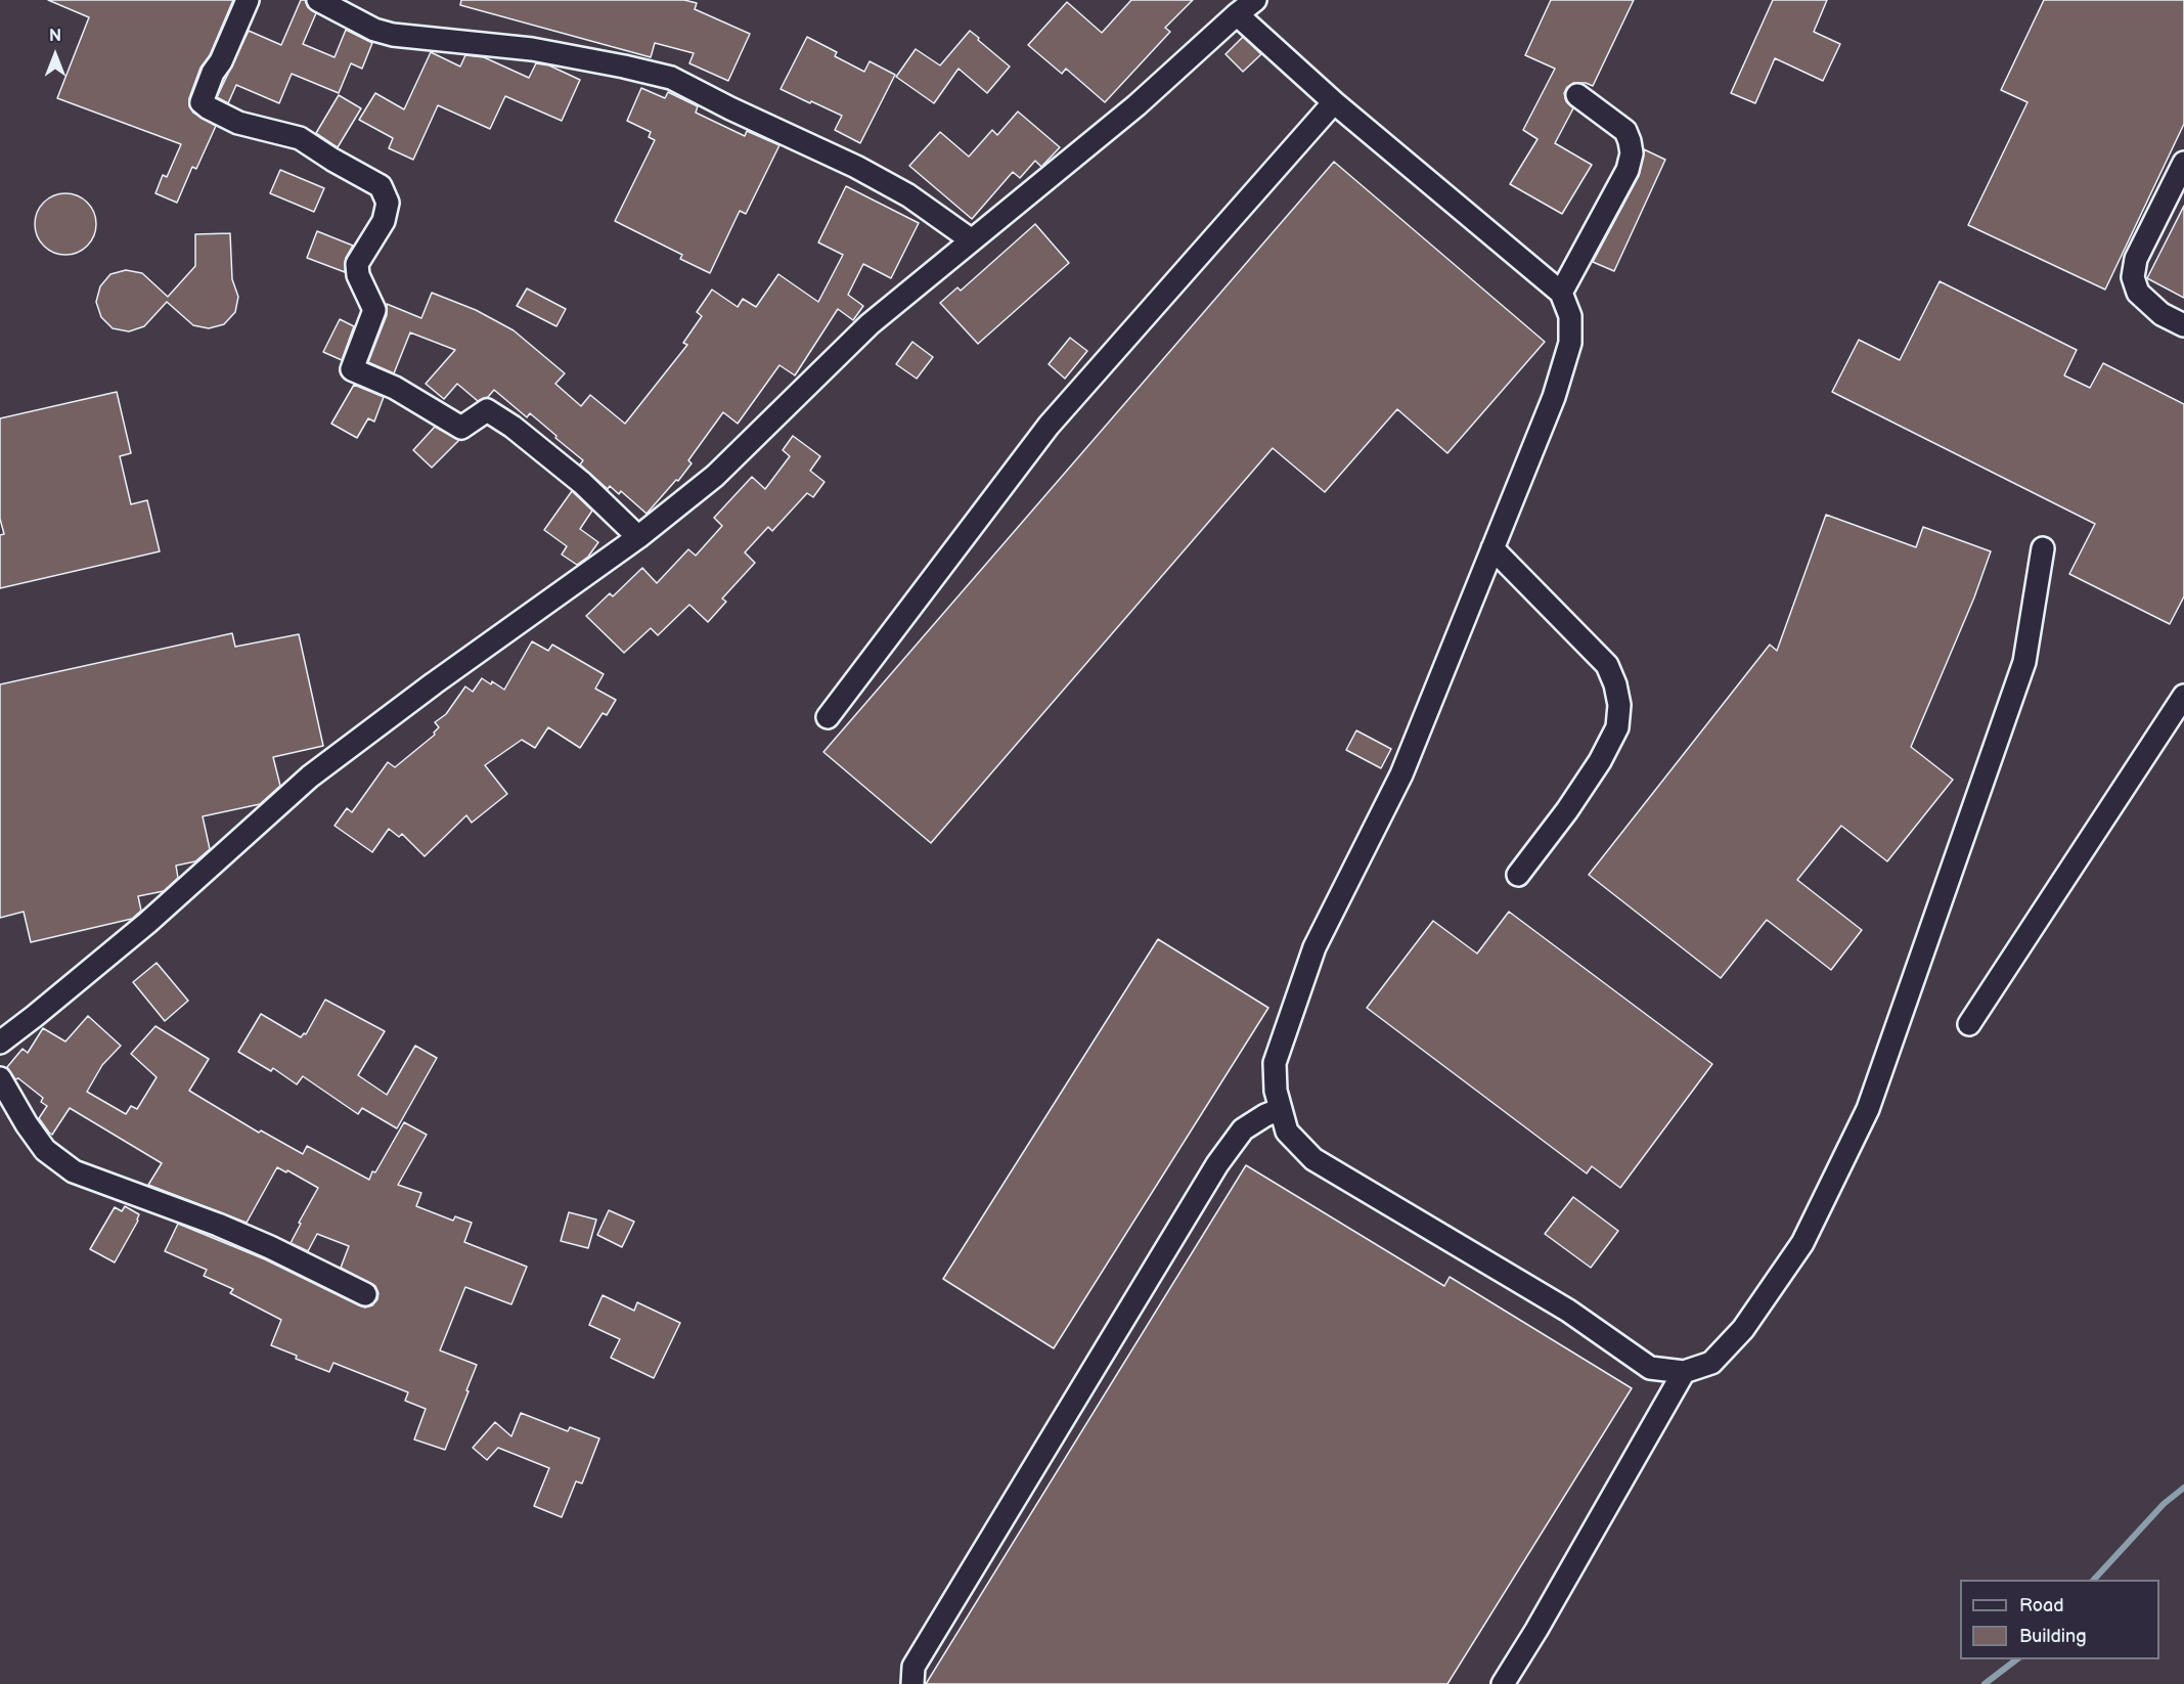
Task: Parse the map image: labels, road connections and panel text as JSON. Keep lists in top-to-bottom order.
{
  "legend": ["Road", "Building"],
  "north": "top"
}
